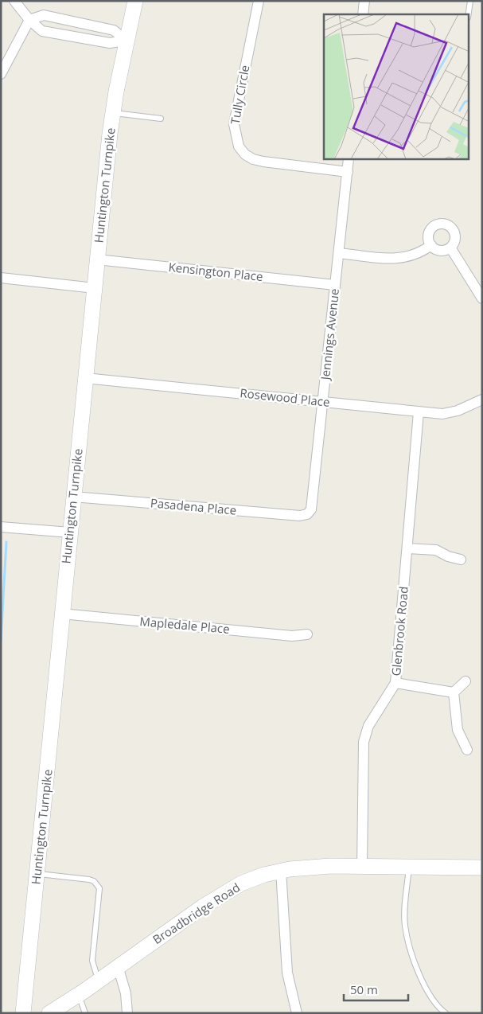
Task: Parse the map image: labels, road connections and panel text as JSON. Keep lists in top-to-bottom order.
{
  "streets": {
    "main road": ["Huntington Turnpike", "Broadbridge Road"],
    "street": [
      "Tully Circle",
      "Kensington Place",
      "Jennings Avenue",
      "Rosewood Place",
      "Pasadena Place",
      "Mapledale Place",
      "Glenbrook Road"
    ]
  },
  "crossings": [
    ["Tully Circle", "Jennings Avenue"],
    ["Huntington Turnpike", "Kensington Place"],
    ["Huntington Turnpike", "Rosewood Place"],
    ["Huntington Turnpike", "Pasadena Place"],
    ["Huntington Turnpike", "Mapledale Place"],
    ["Kensington Place", "Jennings Avenue"],
    ["Jennings Avenue", "Rosewood Place"],
    ["Jennings Avenue", "Pasadena Place"],
    ["Rosewood Place", "Glenbrook Road"],
    ["Glenbrook Road", "Broadbridge Road"]
  ],
  "scale_bar": "50 m"
}
